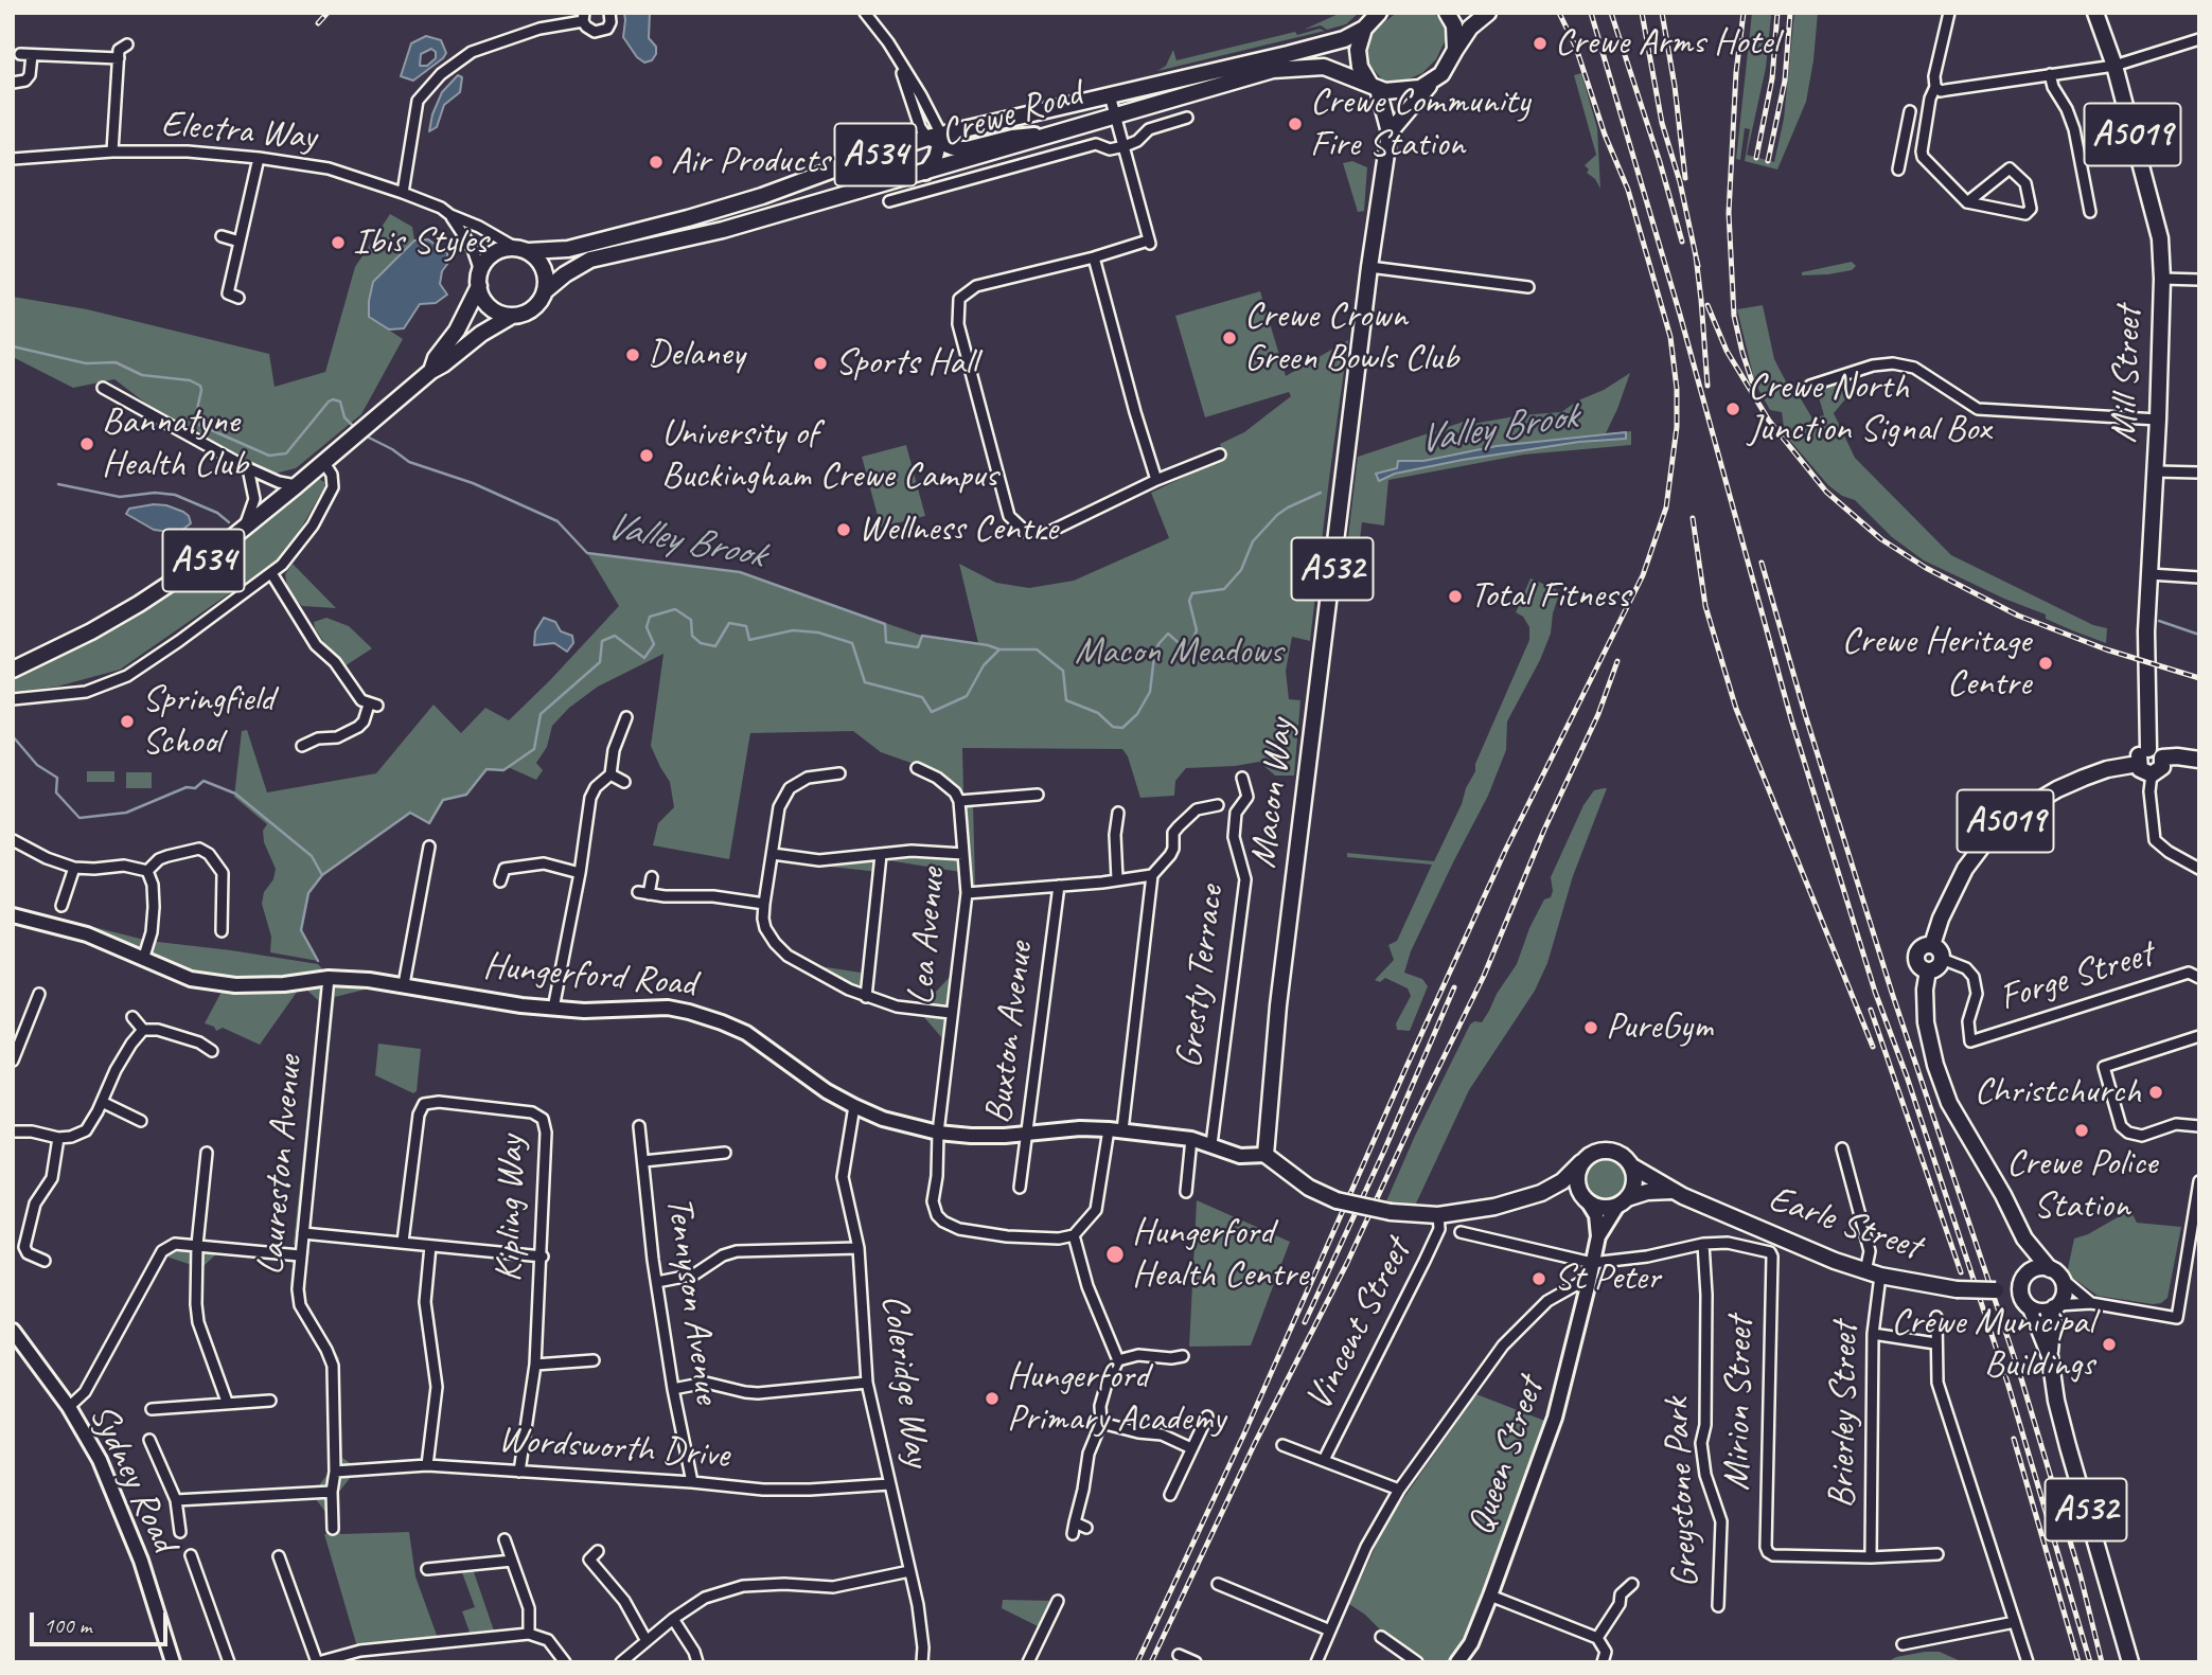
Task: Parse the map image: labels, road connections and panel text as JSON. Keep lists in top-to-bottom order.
{
  "streets": {
    "main road": [
      "Crewe Road",
      "A5019",
      "A534",
      "Mill Street",
      "A532",
      "Macon Way",
      "Earle Street"
    ],
    "street": [
      "Electra Way",
      "Lea Avenue",
      "Hungerford Road",
      "Gresty Terrace",
      "Forge Street",
      "Buxton Avenue",
      "Laureston Avenue",
      "Kipling Way",
      "Tennyson Avenue",
      "Vincent Street",
      "Coleridge Way",
      "Mirion Street",
      "Brierley Street",
      "Wordsworth Drive",
      "Queen Street",
      "Sydney Road",
      "Greystone Park"
    ]
  },
  "crossings": [
    ["Crewe Road", "Electra Way"],
    ["Crewe Road", "A534"],
    ["Crewe Road", "Macon Way"],
    ["Electra Way", "A534"],
    ["A5019", "Mill Street"],
    ["A5019", "A532"],
    ["A5019", "Forge Street"],
    ["A5019", "Earle Street"],
    ["A534", "Macon Way"],
    ["A532", "Earle Street"],
    ["Macon Way", "Hungerford Road"],
    ["Lea Avenue", "Hungerford Road"],
    ["Hungerford Road", "Gresty Terrace"],
    ["Hungerford Road", "Buxton Avenue"],
    ["Hungerford Road", "Laureston Avenue"],
    ["Hungerford Road", "Coleridge Way"],
    ["Laureston Avenue", "Wordsworth Drive"],
    ["Kipling Way", "Wordsworth Drive"],
    ["Earle Street", "Mirion Street"],
    ["Earle Street", "Brierley Street"],
    ["Earle Street", "Queen Street"],
    ["Earle Street", "Greystone Park"],
    ["Tennyson Avenue", "Wordsworth Drive"],
    ["Coleridge Way", "Wordsworth Drive"],
    ["Mirion Street", "Brierley Street"]
  ],
  "water": ["Valley Brook"],
  "parks": ["Macon Meadows"],
  "places": [
    "Crewe Arms Hotel",
    "Crewe Community Fire Station",
    "Air Products",
    "Ibis Styles",
    "Crewe Crown Green Bowls Club",
    "Delaney",
    "Sports Hall",
    "Crewe North Junction Signal Box",
    "Bannatyne Health Club",
    "University of Buckingham Crewe Campus",
    "Wellness Centre",
    "Total Fitness",
    "Crewe Heritage Centre",
    "Springfield School",
    "PureGym",
    "Christchurch",
    "Crewe Police Station",
    "Hungerford Health Centre",
    "St Peter",
    "Crewe Municipal Buildings",
    "Hungerford Primary Academy"
  ],
  "scale_bar": "100 m"
}
